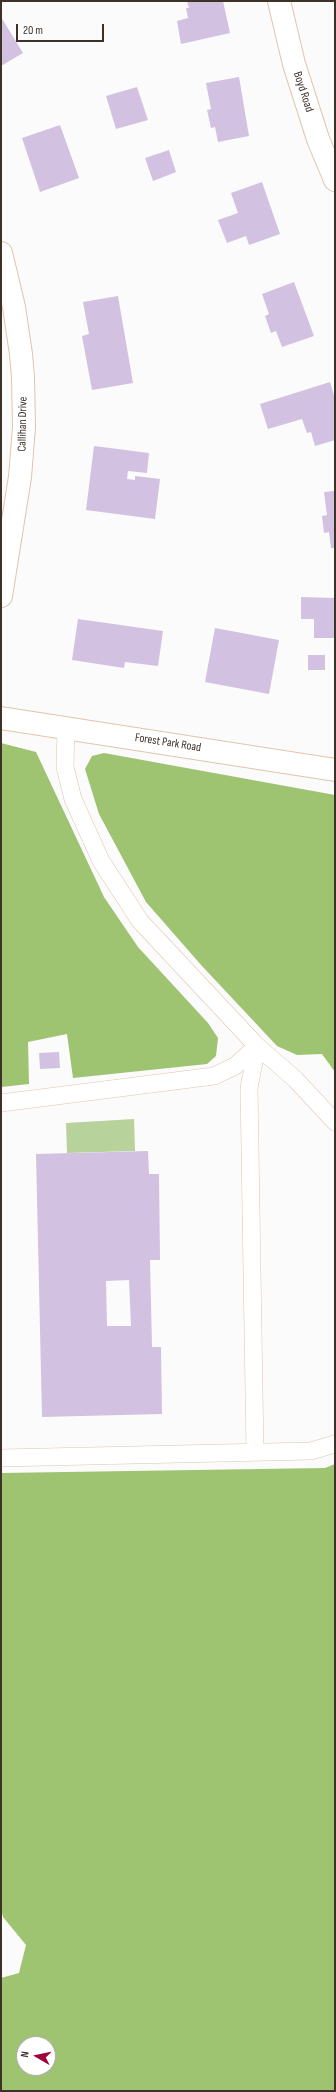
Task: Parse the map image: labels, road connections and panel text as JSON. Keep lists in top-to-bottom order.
{
  "streets": {
    "street": ["Boyd Road", "Callihan Drive", "Forest Park Road"]
  },
  "scale_bar": "20 m",
  "north": "left"
}
